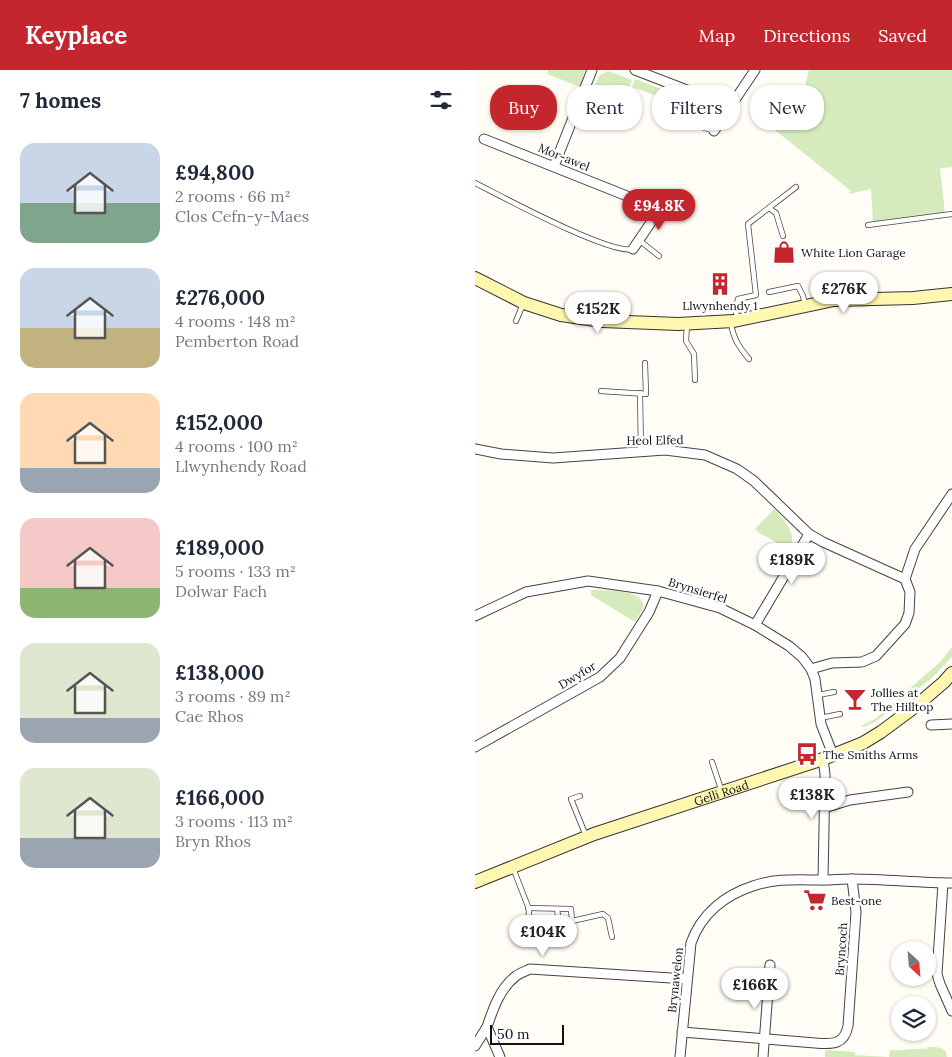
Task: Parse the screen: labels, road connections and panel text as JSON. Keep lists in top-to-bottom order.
{
  "streets": {
    "main road": ["Gelli Road"],
    "street": [
      "Mor-awel",
      "Heol Elfed",
      "Brynsierfel",
      "Dwyfor",
      "Bryncoch",
      "Brynawelon"
    ]
  },
  "crossings": [
    ["Brynsierfel", "Dwyfor"],
    ["Brynsierfel", "Gelli Road"],
    ["Brynsierfel", "Brynawelon"],
    ["Bryncoch", "Brynawelon"]
  ],
  "places": {
    "shop": ["White Lion Garage"],
    "building": ["Llwynhendy 1"],
    "bar": ["Jollies at The Hilltop"],
    "bus stop": ["The Smiths Arms"],
    "supermarket": ["Best-one"]
  },
  "scale_bar": "50 m",
  "north": "bottom right",
  "page": {
    "header": "Keyplace",
    "nav": ["Map", "Directions", "Saved"],
    "heading": "7 homes",
    "chip": [
      "Buy",
      "Rent",
      "Filters",
      "New"
    ],
    "list": [
      {
        "name": "£94,800",
        "note": "2 rooms · 66 m² · Clos Cefn-y-Maes"
      },
      {
        "name": "£276,000",
        "note": "4 rooms · 148 m² · Pemberton Road"
      },
      {
        "name": "£152,000",
        "note": "4 rooms · 100 m² · Llwynhendy Road"
      },
      {
        "name": "£189,000",
        "note": "5 rooms · 133 m² · Dolwar Fach"
      },
      {
        "name": "£138,000",
        "note": "3 rooms · 89 m² · Cae Rhos"
      },
      {
        "name": "£166,000",
        "note": "3 rooms · 113 m² · Bryn Rhos"
      }
    ],
    "price": [
      "£94.8K",
      "£276K",
      "£152K",
      "£189K",
      "£138K",
      "£104K",
      "£166K"
    ],
    "scale": "50 m"
  }
}
